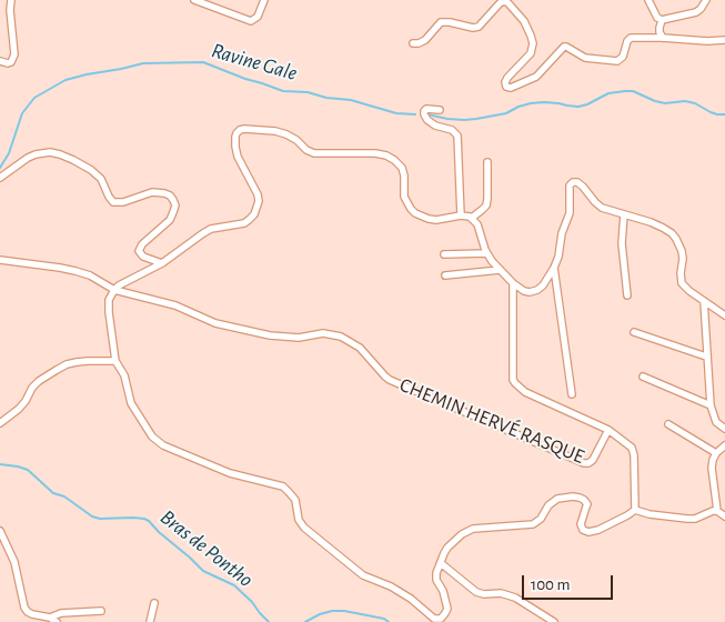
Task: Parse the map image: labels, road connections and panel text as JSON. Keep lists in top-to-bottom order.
{
  "streets": {
    "street": ["CHEMIN HERVÉ RASQUE"]
  },
  "water": ["Ravine Gale", "Bras de Pontho"],
  "scale_bar": "100 m"
}
